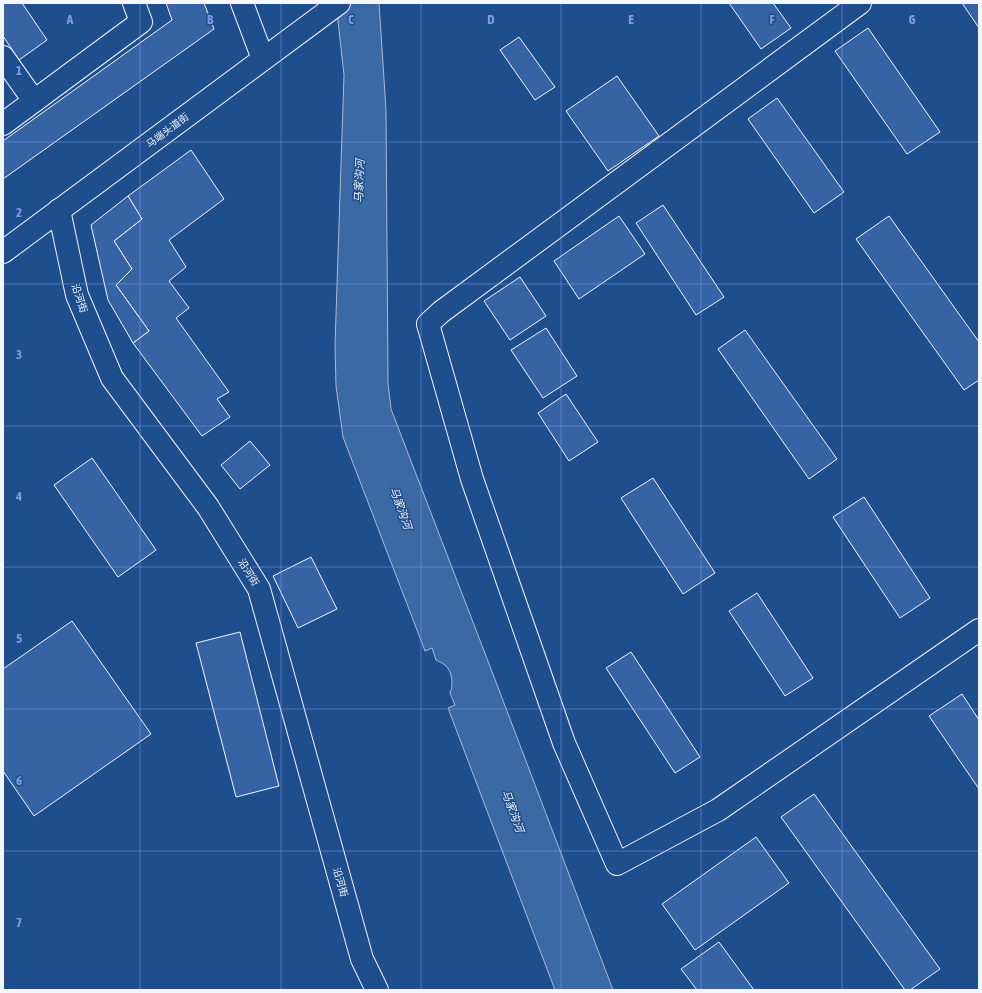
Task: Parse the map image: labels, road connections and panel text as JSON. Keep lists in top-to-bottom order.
{
  "streets": {
    "street": ["马端头道街", "沿河街"]
  },
  "crossings": [
    ["马端头道街", "沿河街"]
  ],
  "water": ["马家沟河"],
  "grid": {
    "columns": [
      "A",
      "B",
      "C",
      "D",
      "E",
      "F",
      "G"
    ],
    "rows": [
      "1",
      "2",
      "3",
      "4",
      "5",
      "6",
      "7"
    ]
  }
}
